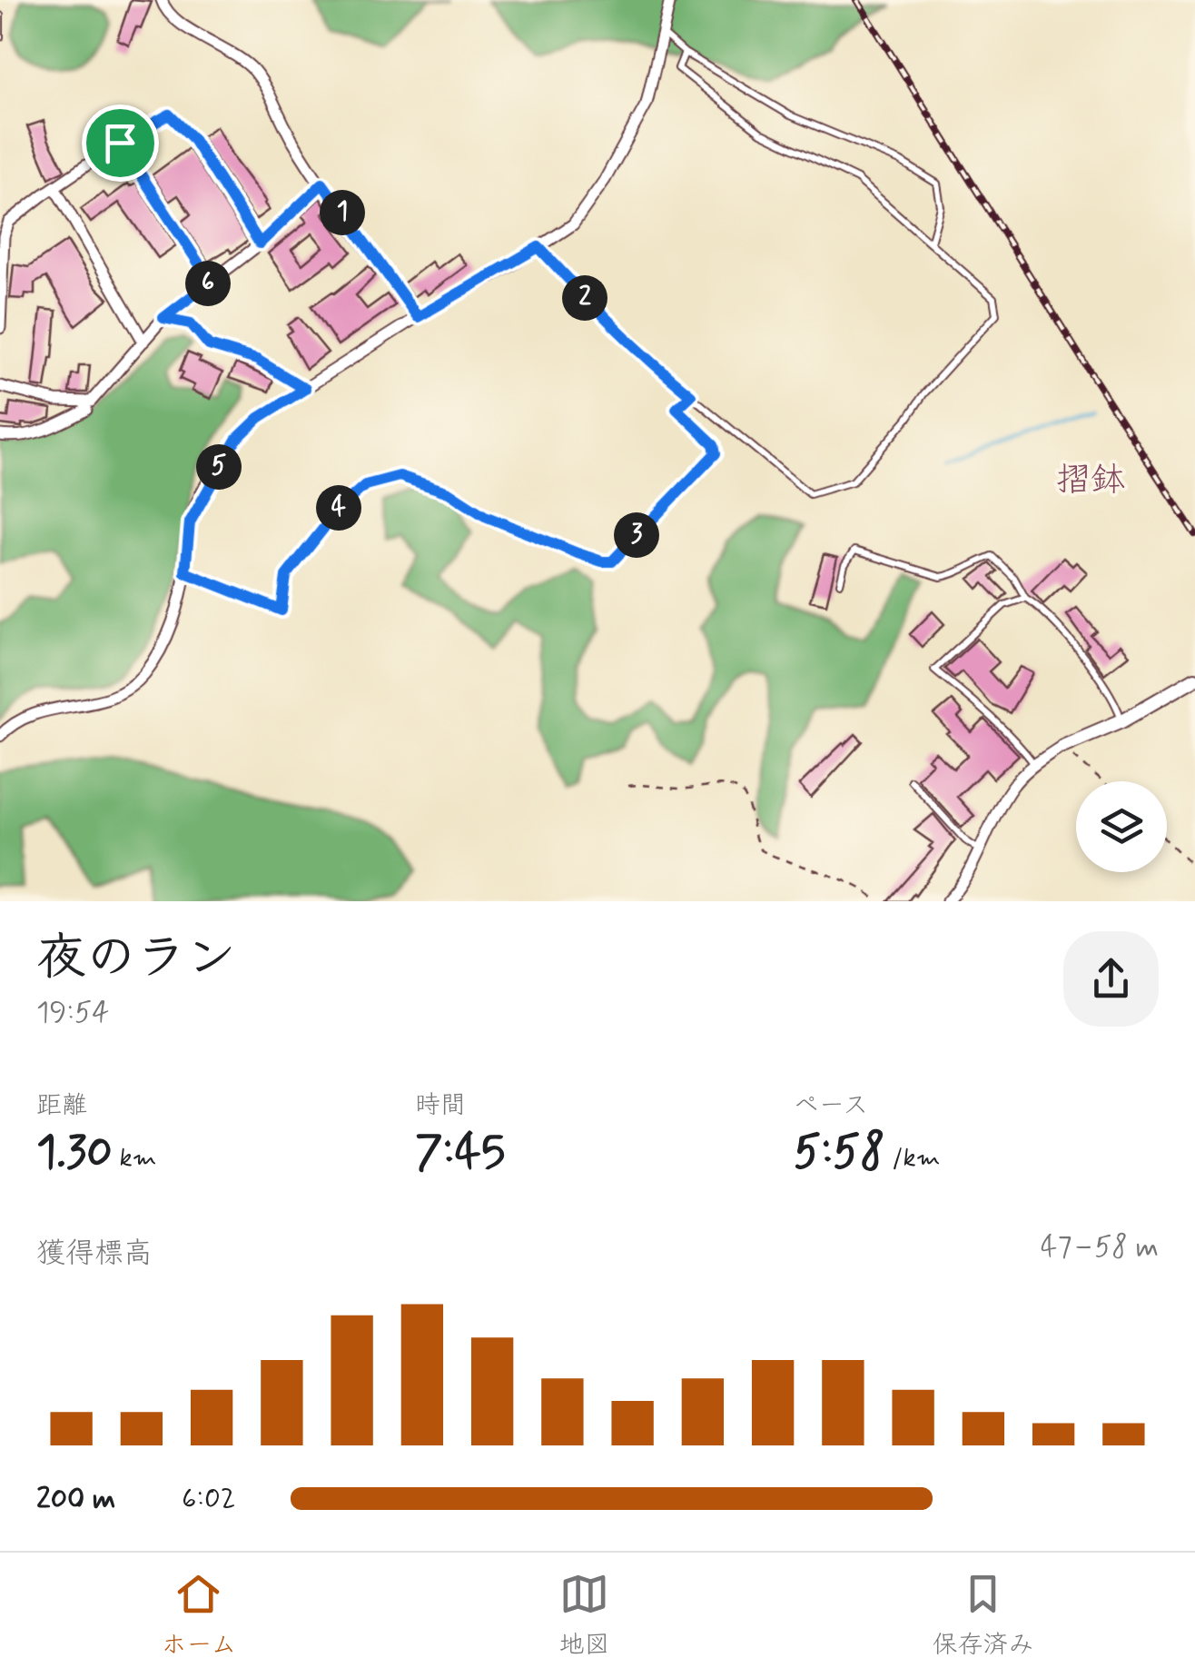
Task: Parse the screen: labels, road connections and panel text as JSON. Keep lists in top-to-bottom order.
{
  "districts": ["摺鉢"],
  "page": {
    "pins": [
      "1",
      "6",
      "2",
      "5",
      "4",
      "3"
    ],
    "heading": ["夜のラン", "19:54"],
    "stats": [
      ["距離", "1.30 km"],
      ["時間", "7:45"],
      ["ペース", "5:58 /km"]
    ],
    "chart": ["獲得標高", "47–58 m"],
    "list": [
      {
        "name": "200 m",
        "note": "6:02"
      }
    ],
    "tabs": ["ホーム", "地図", "保存済み"]
  }
}
